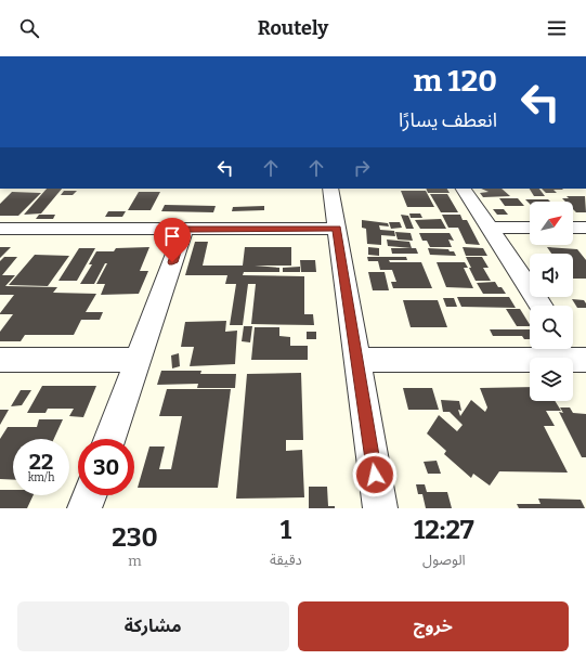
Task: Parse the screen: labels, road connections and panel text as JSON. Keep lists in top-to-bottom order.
{
  "north": "top right",
  "page": {
    "header": "Routely",
    "turn": ["120 m", "انعطف يسارًا"],
    "speed": "22 km/h",
    "limit": "30",
    "eta": [
      "12:27",
      "الوصول",
      "1",
      "دقيقة",
      "230",
      "m"
    ],
    "buttons": ["خروج", "مشاركة"]
  }
}
